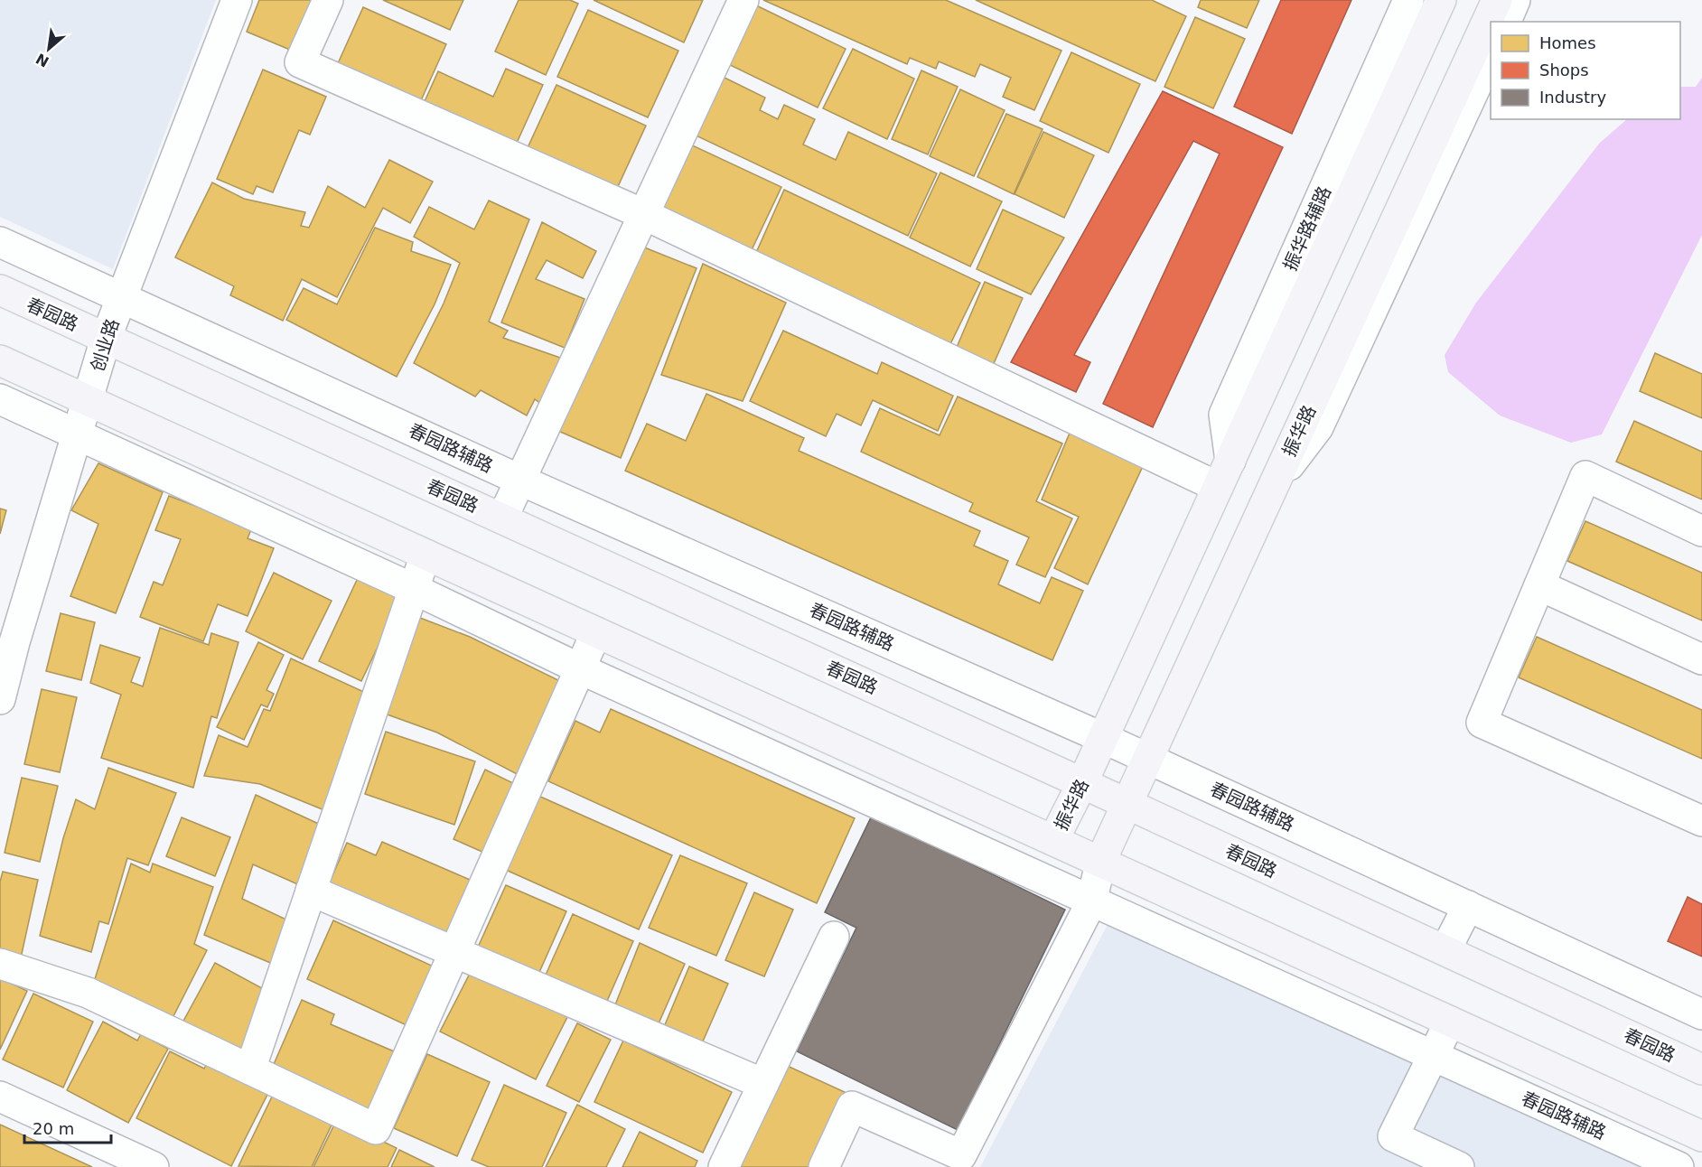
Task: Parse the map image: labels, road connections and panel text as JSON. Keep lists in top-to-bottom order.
{
  "streets": {
    "main road": ["春园路", "振华路"],
    "street": ["振华路辅路", "创业路", "春园路辅路"]
  },
  "crossings": [
    ["振华路辅路", "振华路"],
    ["春园路", "创业路"],
    ["春园路", "振华路"],
    ["创业路", "春园路辅路"],
    ["振华路", "春园路辅路"]
  ],
  "legend": ["Homes", "Shops", "Industry"],
  "scale_bar": "20 m",
  "north": "bottom left"
}
